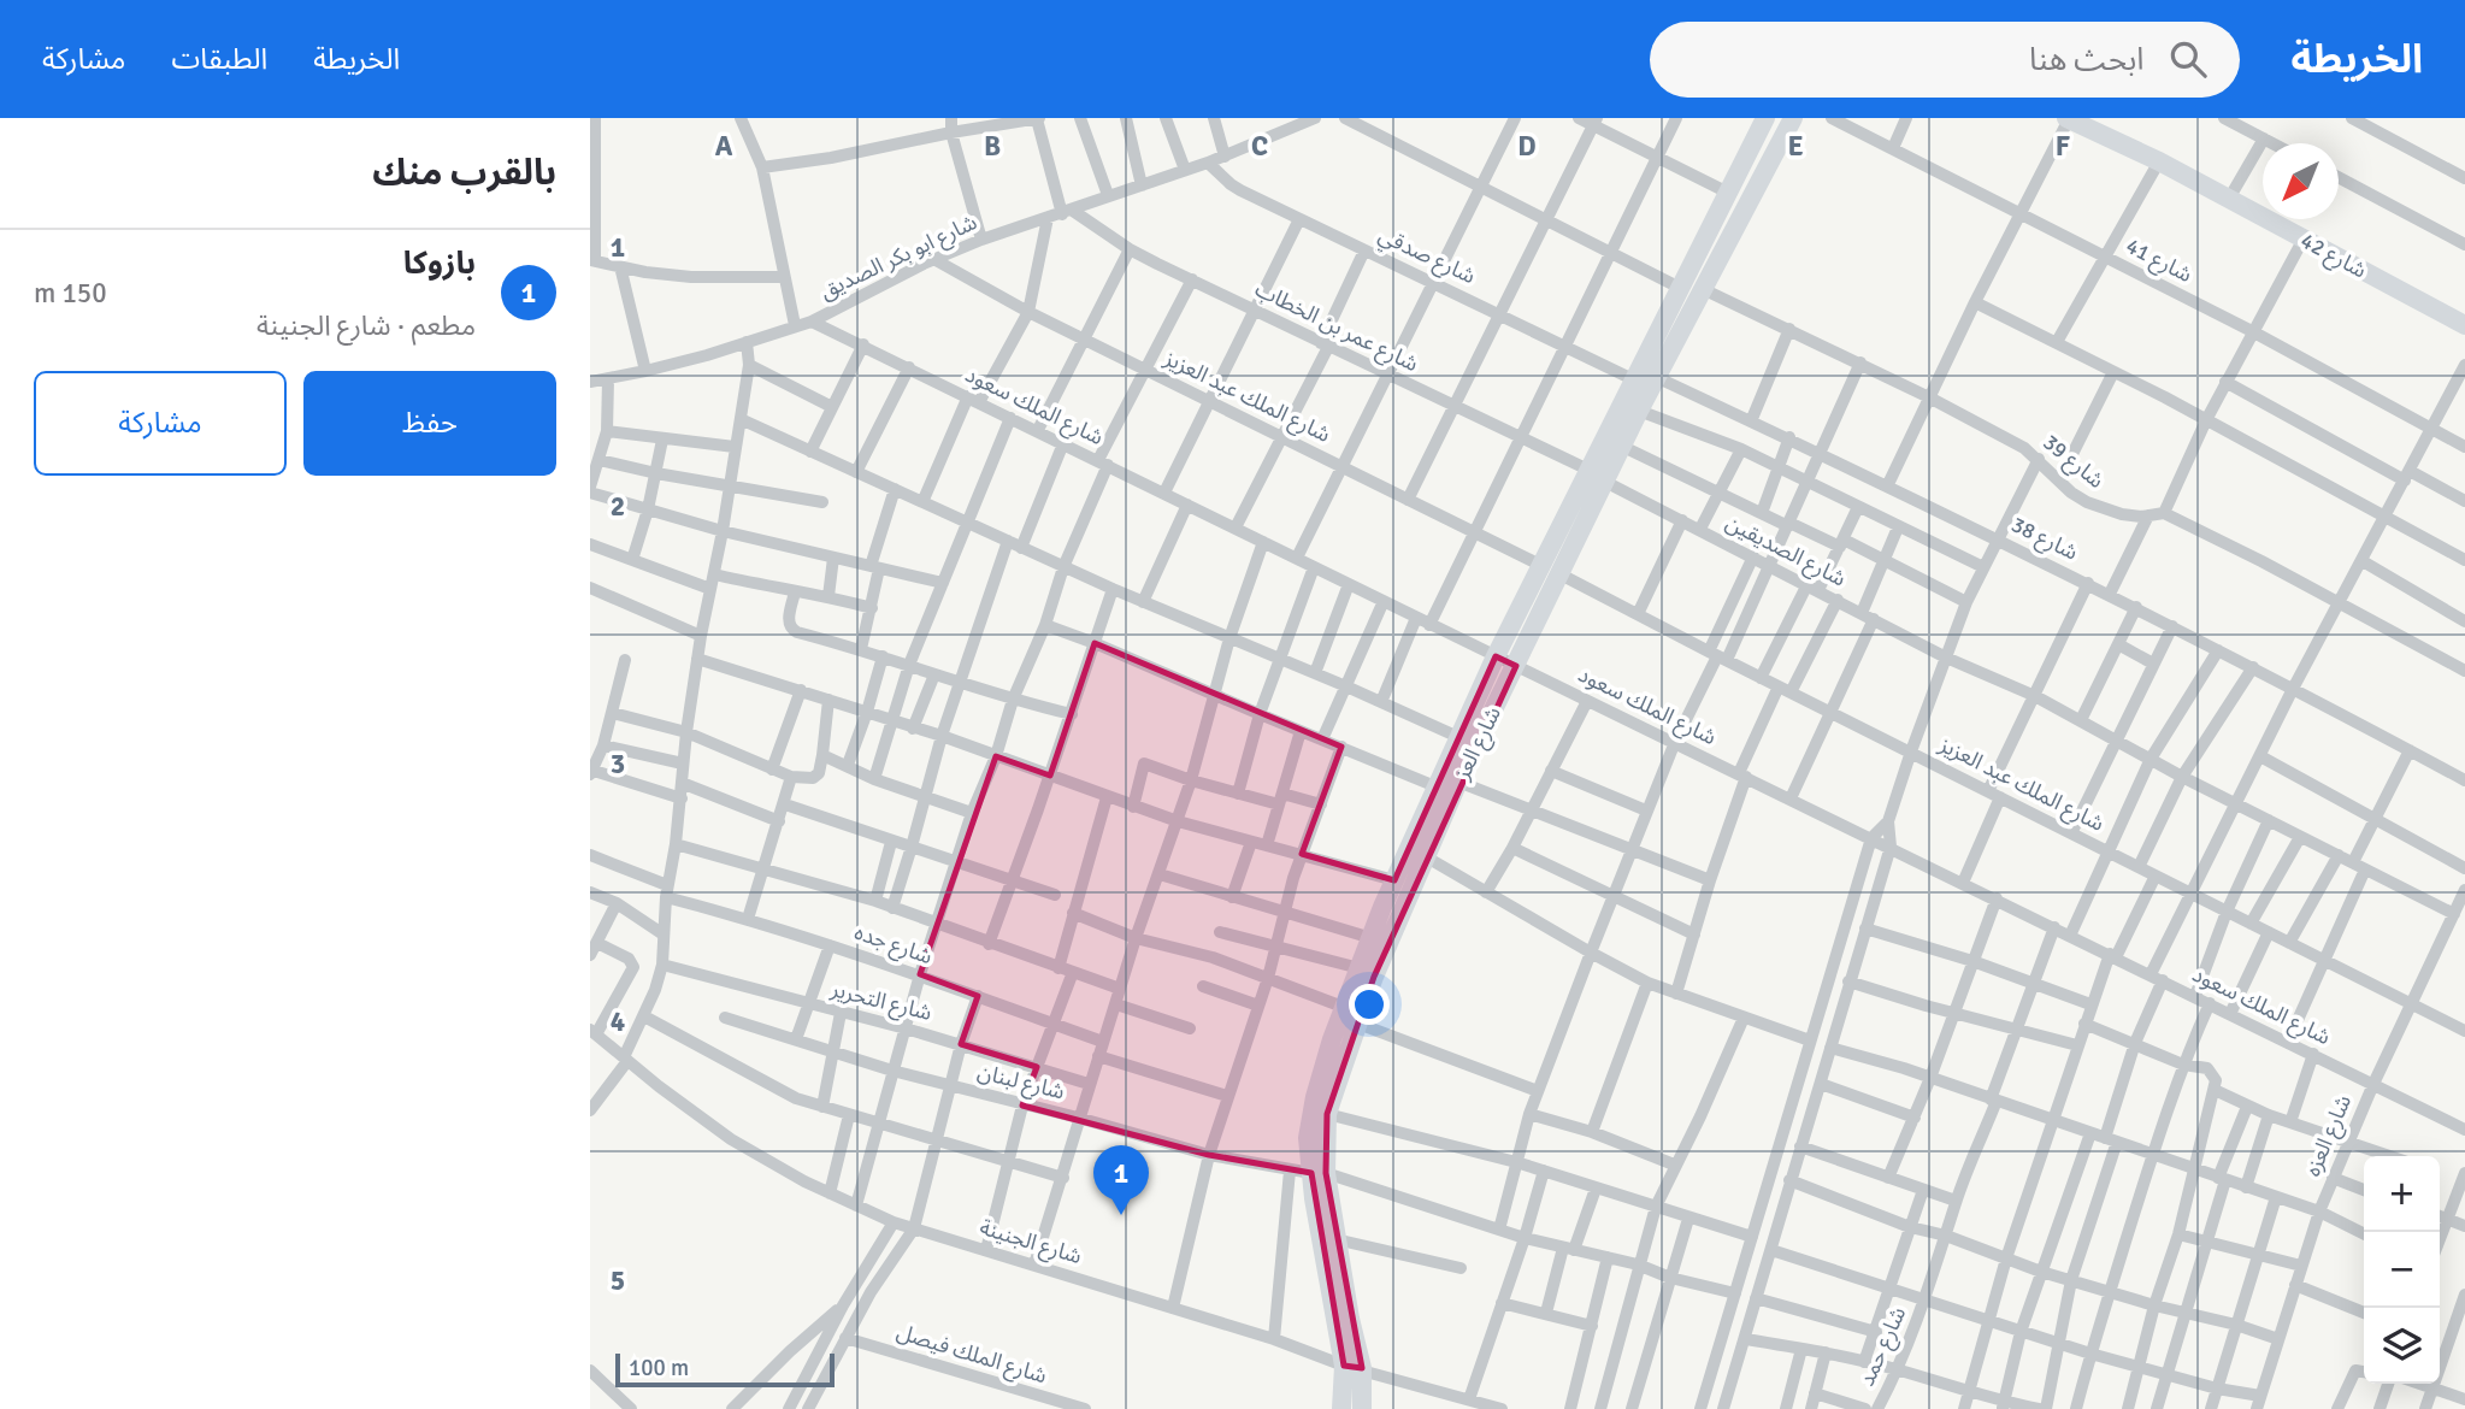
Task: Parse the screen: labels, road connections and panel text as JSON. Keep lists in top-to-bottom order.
{
  "streets": {
    "main road": ["شارع 42", "شارع العز"],
    "street": [
      "شارع صدقي",
      "شارع ابو بكر الصديق",
      "شارع 41",
      "شارع عمر بن الخطاب",
      "شارع الملك عبد العزيز",
      "شارع الملك سعود",
      "شارع 39",
      "شارع 38",
      "شارع الصديقين",
      "شارع جده",
      "شارع التحرير",
      "شارع لبنان",
      "شارع العزه",
      "شارع الجنينة",
      "شارع حمد",
      "شارع الملك فيصل"
    ]
  },
  "crossings": [
    ["شارع صدقي", "شارع ابو بكر الصديق"],
    ["شارع صدقي", "شارع العز"],
    ["شارع ابو بكر الصديق", "شارع عمر بن الخطاب"],
    ["شارع ابو بكر الصديق", "شارع الملك عبد العزيز"],
    ["شارع ابو بكر الصديق", "شارع الملك سعود"],
    ["شارع عمر بن الخطاب", "شارع العز"],
    ["شارع الملك عبد العزيز", "شارع العز"],
    ["شارع الملك عبد العزيز", "شارع العزه"],
    ["شارع الملك سعود", "شارع العز"],
    ["شارع الملك سعود", "شارع العزه"],
    ["شارع الملك سعود", "شارع حمد"],
    ["شارع 39", "شارع العز"],
    ["شارع 38", "شارع العز"],
    ["شارع الصديقين", "شارع العز"],
    ["شارع الصديقين", "شارع العزه"],
    ["شارع العز", "شارع لبنان"],
    ["شارع العز", "شارع الجنينة"]
  ],
  "scale_bar": "100 m",
  "north": "bottom left",
  "page": {
    "header": "الخريطة",
    "search": "ابحث هنا",
    "nav": ["الخريطة", "الطبقات", "مشاركة"],
    "heading": "بالقرب منك",
    "list": [
      {
        "mark": "1",
        "name": "بازوكا",
        "note": "مطعم · شارع الجنينة",
        "value": "150 m"
      }
    ],
    "buttons": ["حفظ", "مشاركة"],
    "pins": "1",
    "map_buttons": ["+", "−"],
    "scale": "100 m"
  },
  "grid": {
    "columns": [
      "A",
      "B",
      "C",
      "D",
      "E",
      "F"
    ],
    "rows": [
      "1",
      "2",
      "3",
      "4",
      "5"
    ]
  }
}
